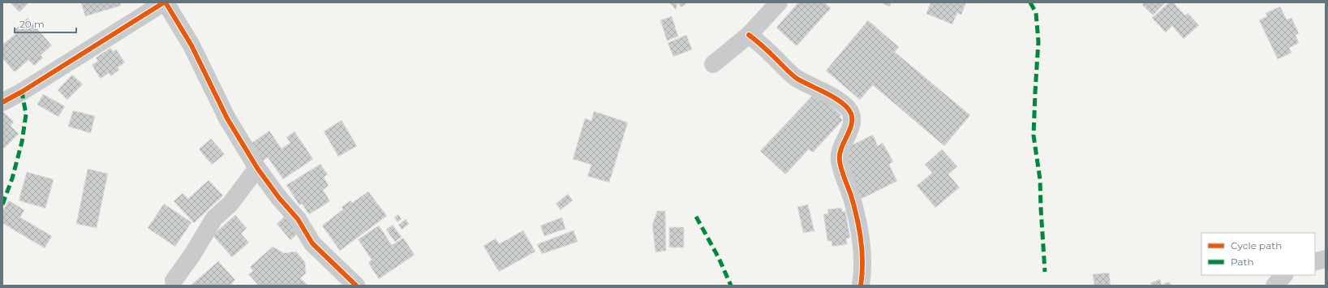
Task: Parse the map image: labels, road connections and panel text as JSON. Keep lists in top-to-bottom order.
{
  "legend": ["Cycle path", "Path"],
  "scale_bar": "20 m"
}
